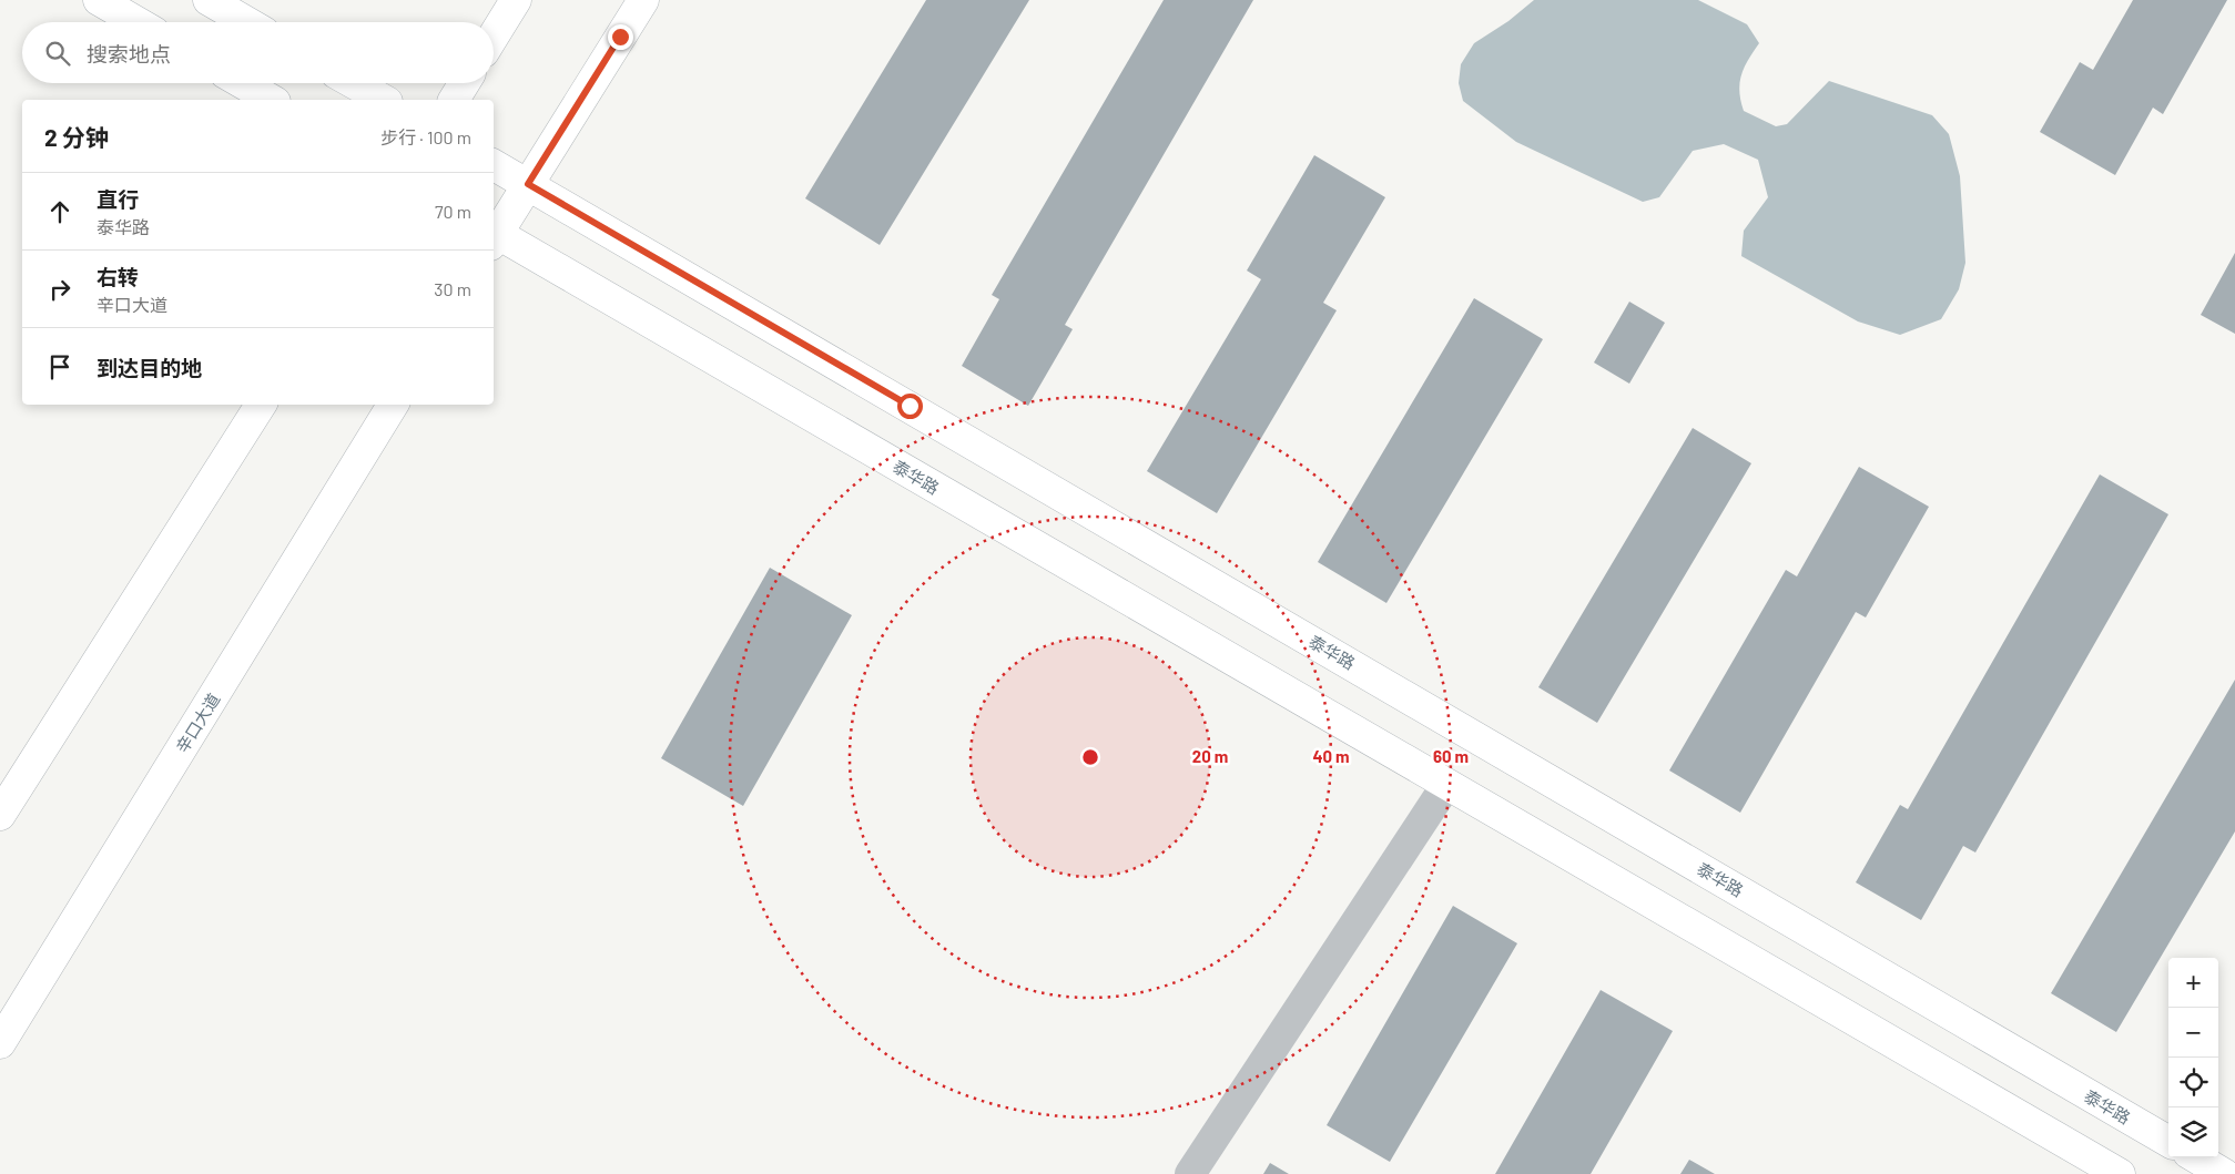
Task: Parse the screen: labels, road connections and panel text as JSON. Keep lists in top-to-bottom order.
{
  "streets": {
    "main road": ["泰华路", "辛口大道"]
  },
  "page": {
    "search": "搜索地点",
    "heading": ["2 分钟", "步行 · 100 m"],
    "list": [
      ["直行", "泰华路", "70 m"],
      ["右转", "辛口大道", "30 m"],
      "到达目的地"
    ],
    "map_buttons": ["+", "−"]
  },
  "rings": ["20 m", "40 m", "60 m"]
}
